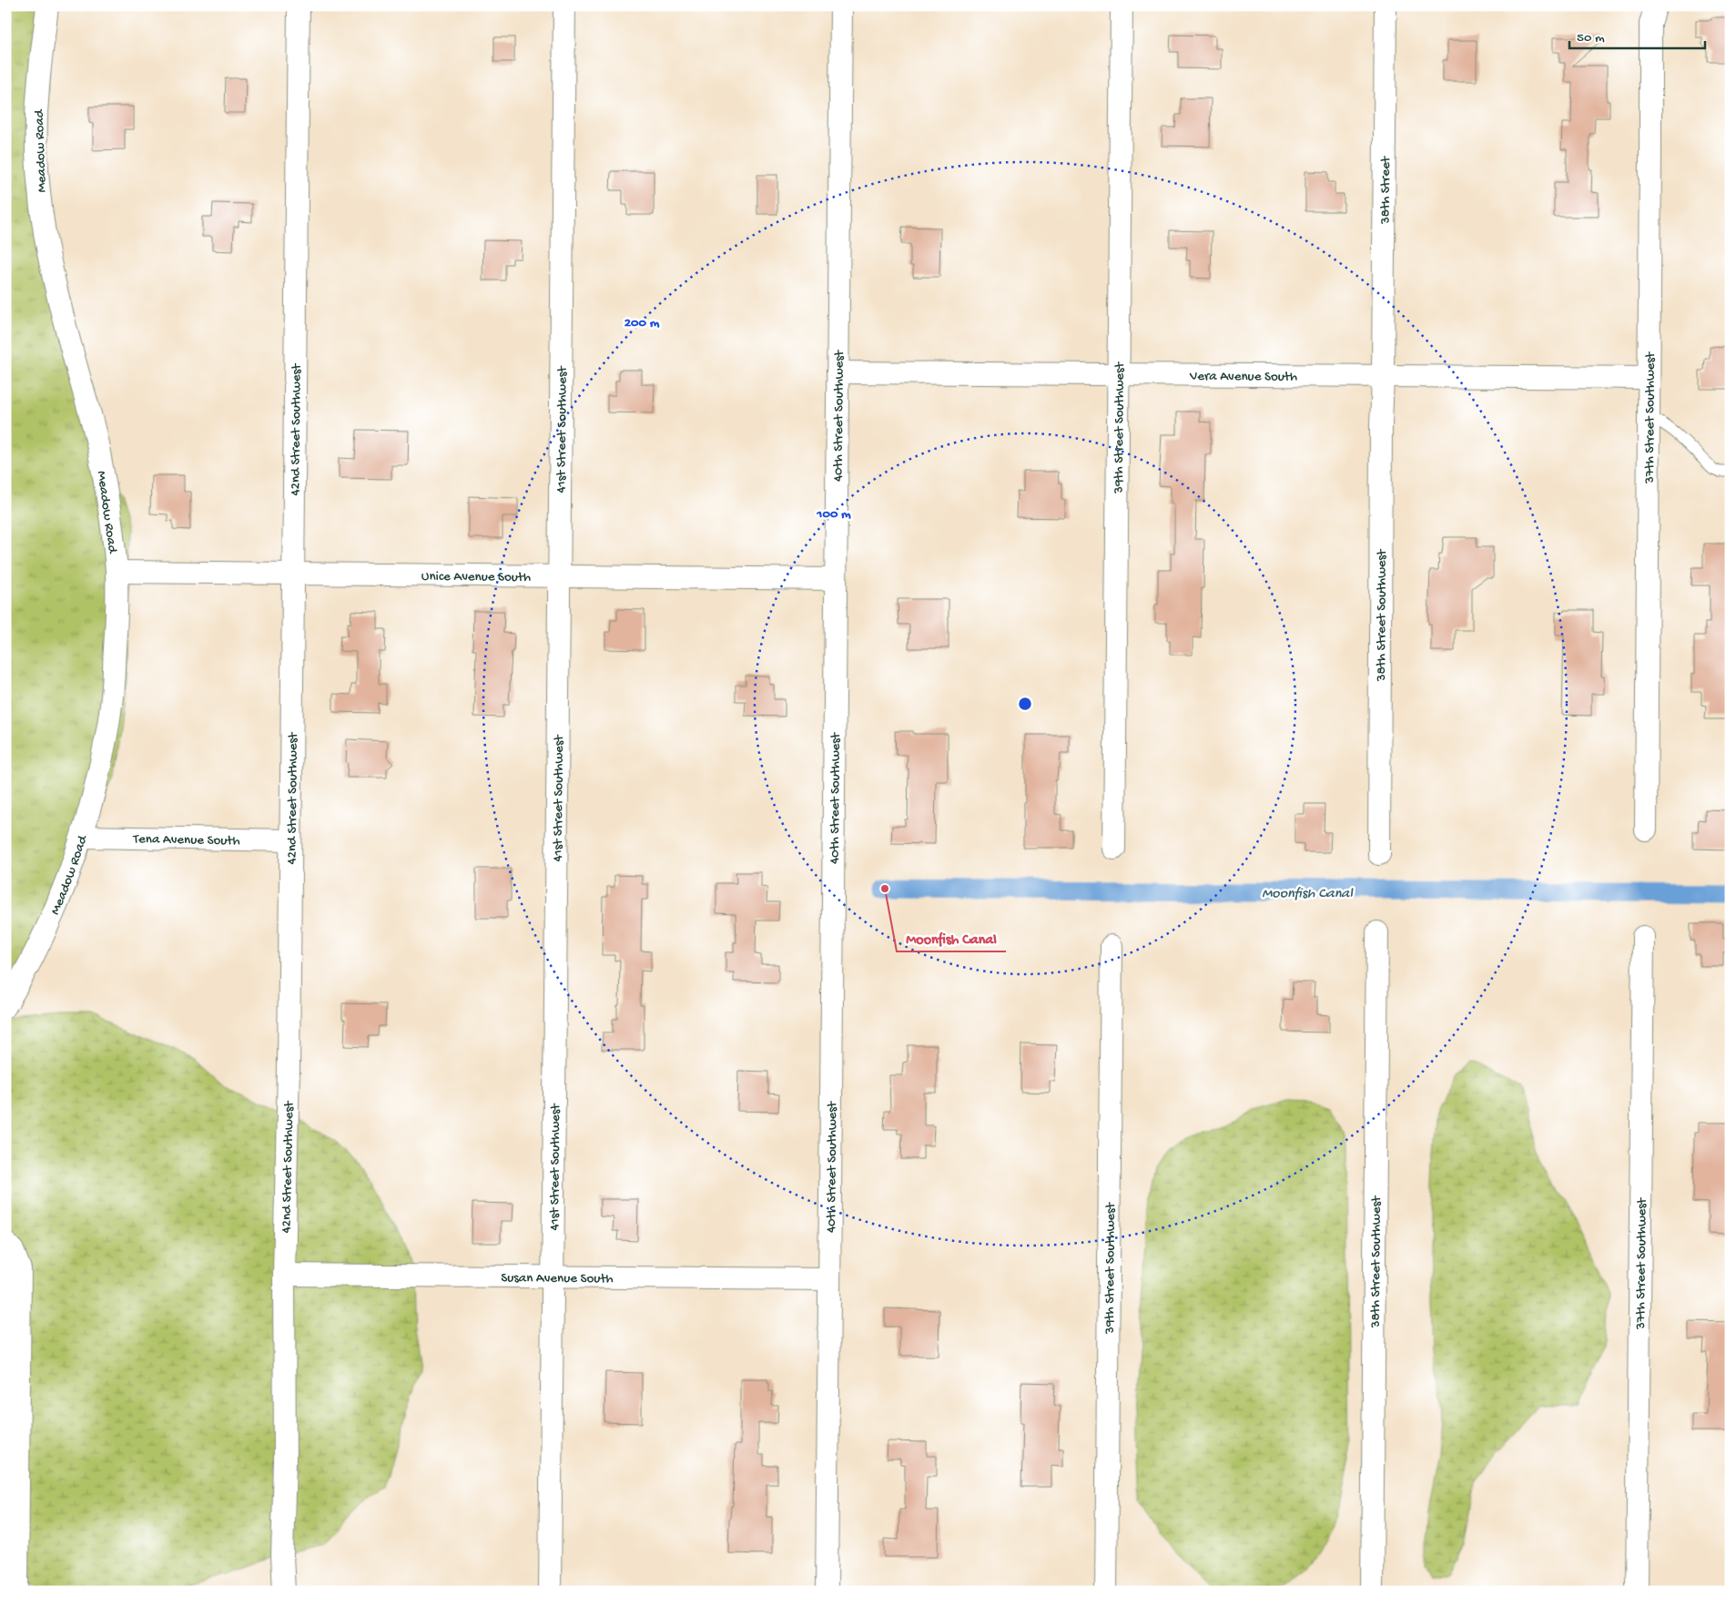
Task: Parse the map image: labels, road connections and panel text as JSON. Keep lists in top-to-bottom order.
{
  "streets": {
    "street": [
      "Meadow Road",
      "38th Street",
      "Vera Avenue South",
      "40th Street Southwest",
      "37th Street Southwest",
      "39th Street Southwest",
      "42nd Street Southwest",
      "41st Street Southwest",
      "Unice Avenue South",
      "38th Street Southwest",
      "Tena Avenue South",
      "Susan Avenue South"
    ]
  },
  "crossings": [
    ["Meadow Road", "Unice Avenue South"],
    ["Meadow Road", "Tena Avenue South"],
    ["38th Street", "Vera Avenue South"],
    ["38th Street", "38th Street Southwest"],
    ["Vera Avenue South", "40th Street Southwest"],
    ["Vera Avenue South", "37th Street Southwest"],
    ["Vera Avenue South", "39th Street Southwest"],
    ["Vera Avenue South", "38th Street Southwest"],
    ["40th Street Southwest", "Unice Avenue South"],
    ["40th Street Southwest", "Susan Avenue South"],
    ["42nd Street Southwest", "Unice Avenue South"],
    ["42nd Street Southwest", "Tena Avenue South"],
    ["42nd Street Southwest", "Susan Avenue South"],
    ["41st Street Southwest", "Unice Avenue South"],
    ["41st Street Southwest", "Susan Avenue South"]
  ],
  "water": ["Moonfish Canal"],
  "places": ["Moonfish Canal"],
  "scale_bar": "50 m",
  "rings": ["200 m", "100 m"]
}
